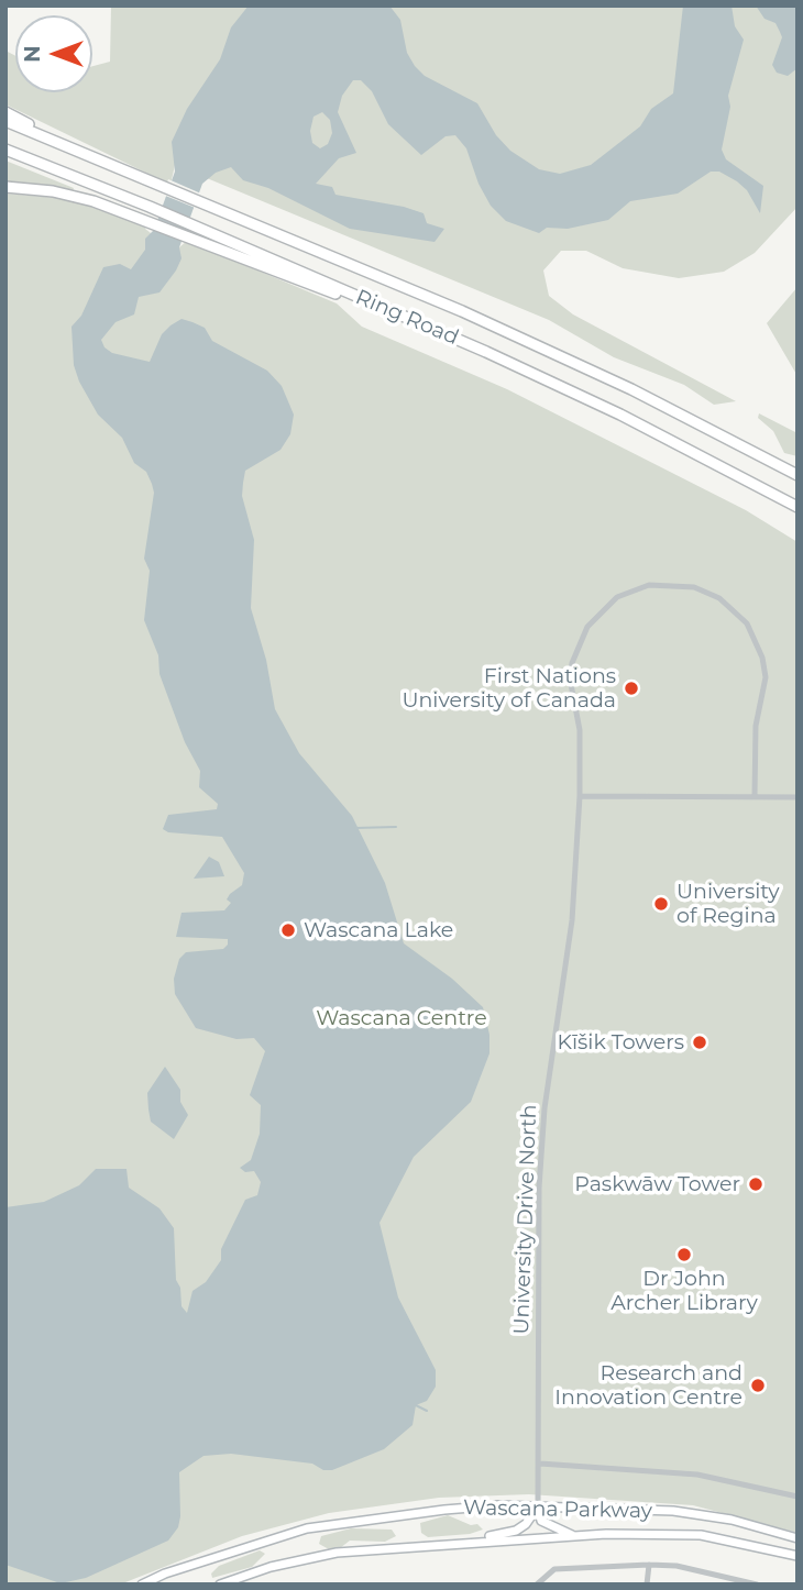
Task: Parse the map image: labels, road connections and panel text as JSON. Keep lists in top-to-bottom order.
{
  "streets": {
    "highway": ["Ring Road"],
    "main road": ["Wascana Parkway"],
    "street": ["University Drive North"]
  },
  "crossings": [
    ["University Drive North", "Wascana Parkway"]
  ],
  "parks": ["Wascana Centre"],
  "places": [
    "First Nations University of Canada",
    "University of Regina",
    "Wascana Lake",
    "Kīšik Towers",
    "Paskwāw Tower",
    "Dr John Archer Library",
    "Research and Innovation Centre"
  ],
  "north": "left"
}
